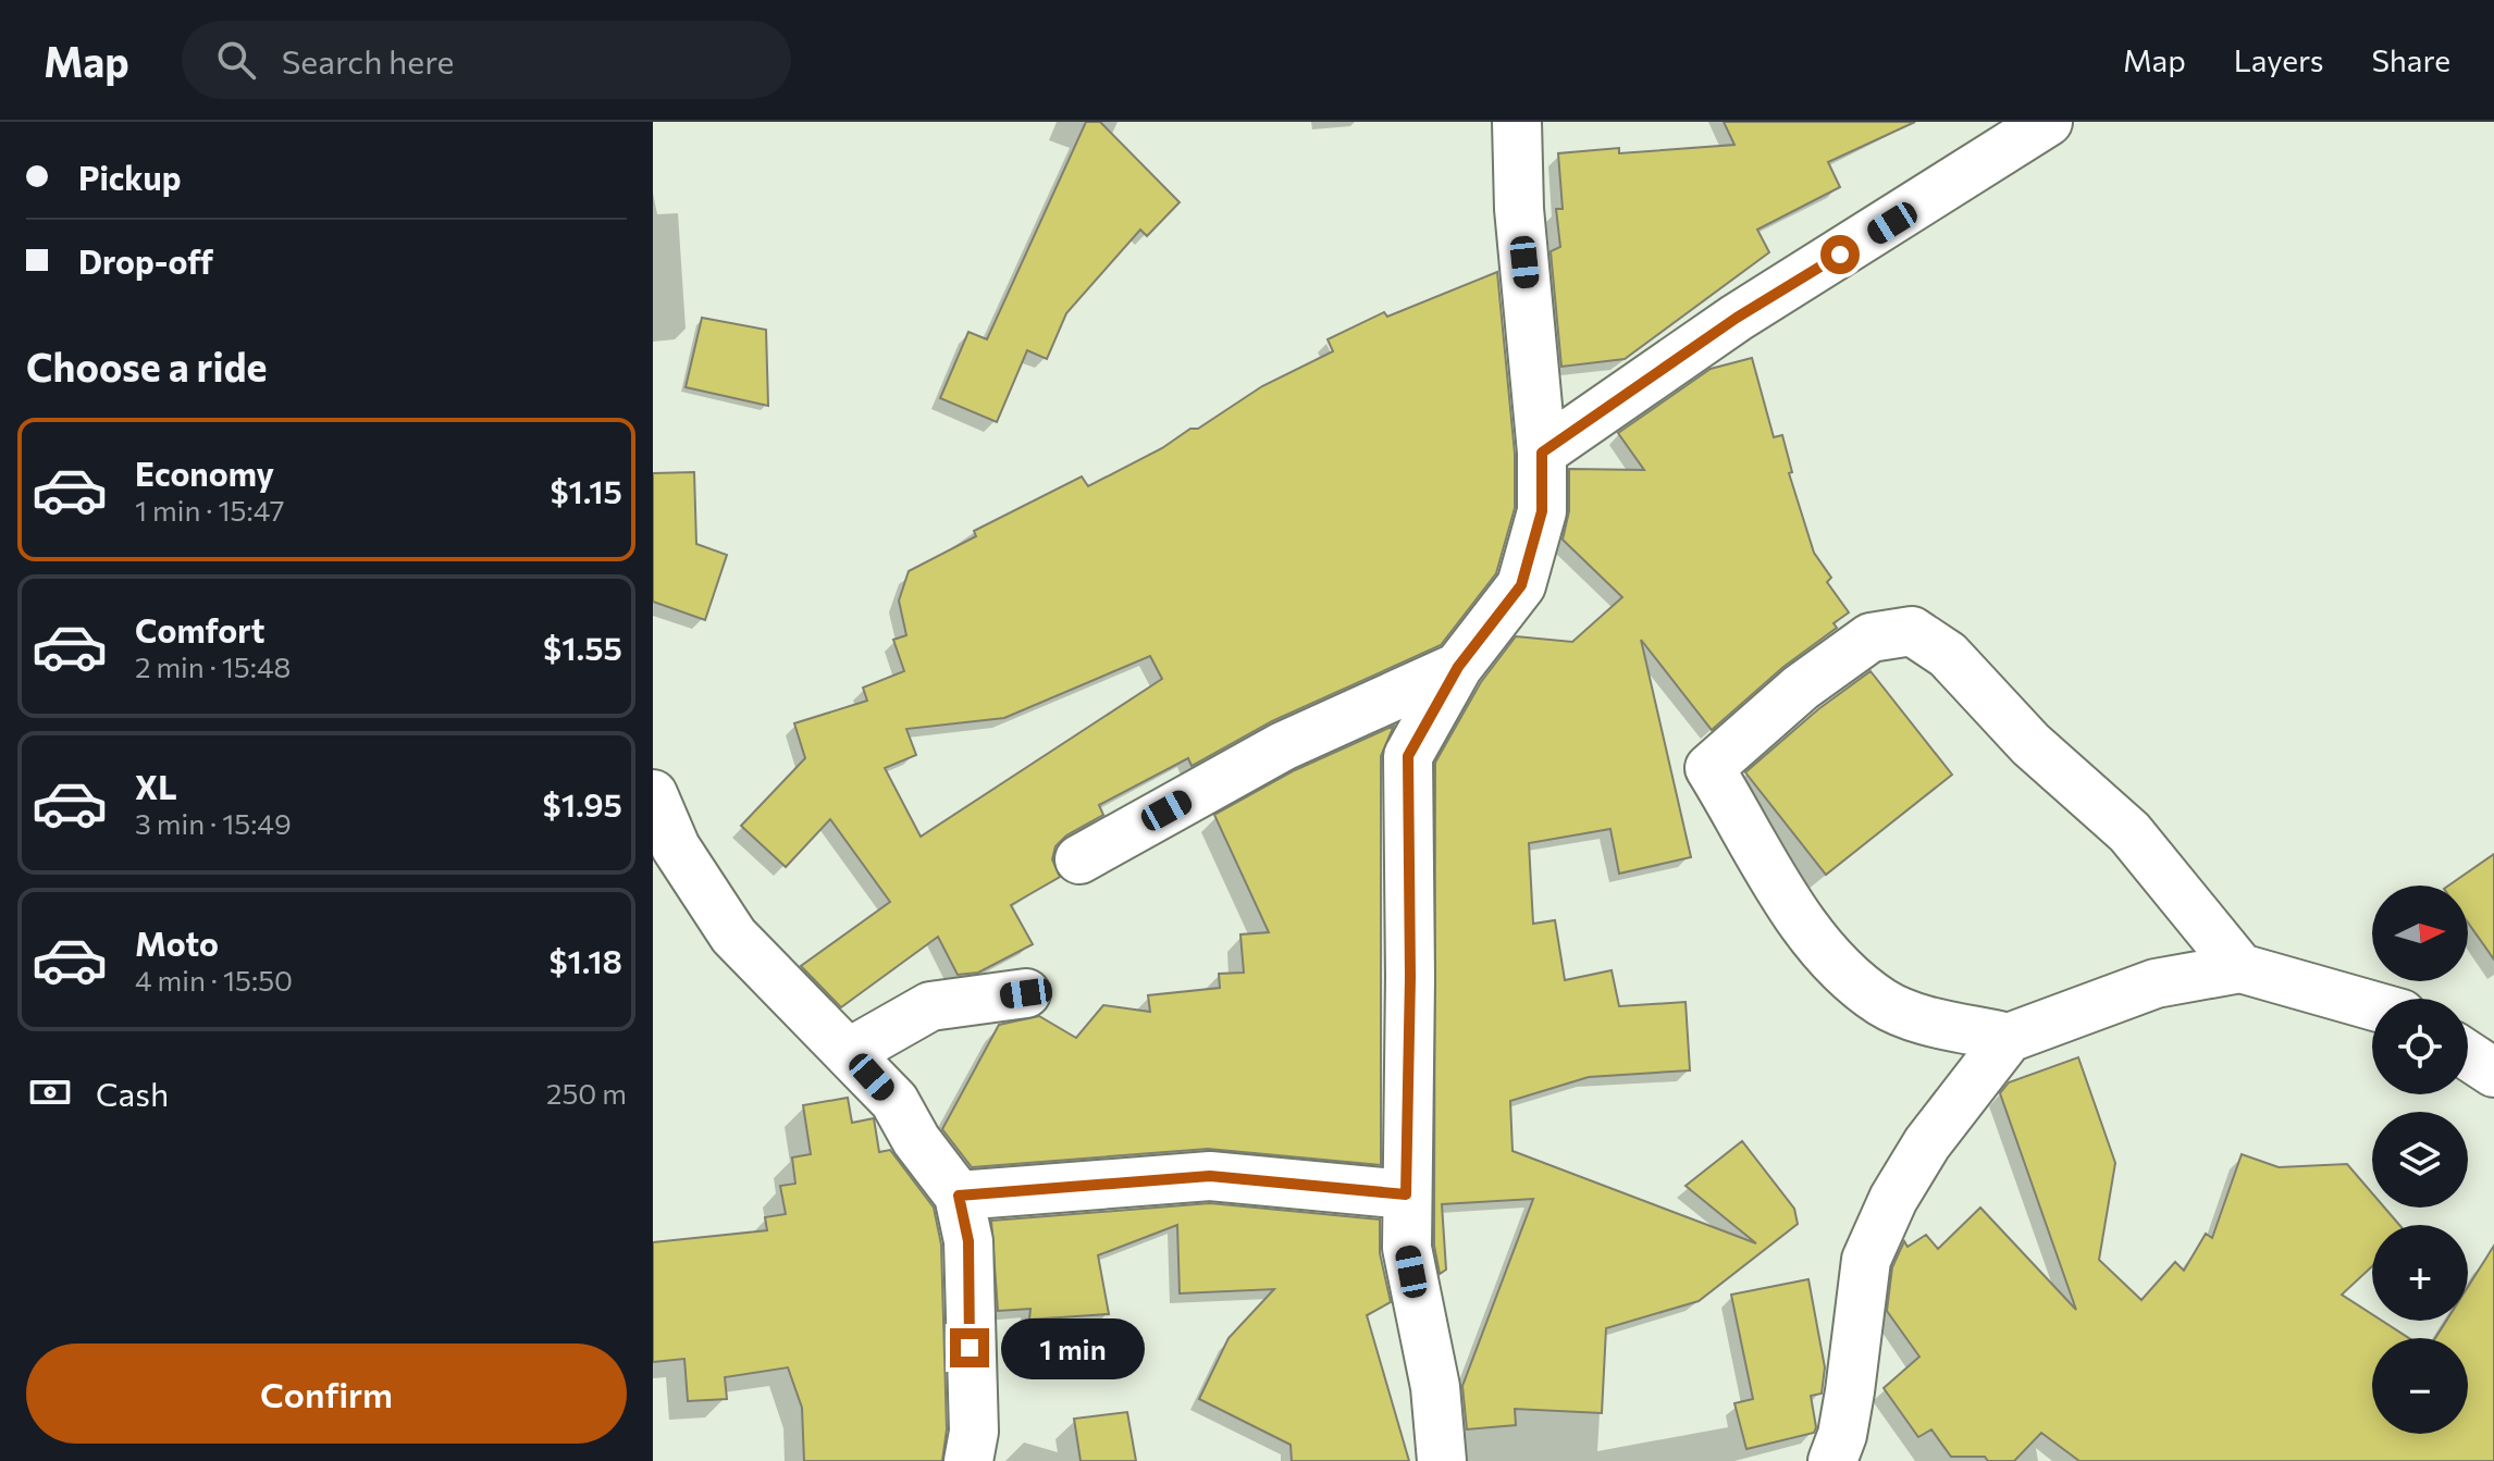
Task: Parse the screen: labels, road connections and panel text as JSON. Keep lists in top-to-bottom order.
{
  "north": "right",
  "page": {
    "header": "Map",
    "search": "Search here",
    "nav": ["Map", "Layers", "Share"],
    "banner": ["Pickup", "Drop-off"],
    "heading": "Choose a ride",
    "list": [
      {
        "name": "Economy",
        "note": "1 min · 15:47",
        "value": "$1.15"
      },
      {
        "name": "Comfort",
        "note": "2 min · 15:48",
        "value": "$1.55"
      },
      {
        "name": "XL",
        "note": "3 min · 15:49",
        "value": "$1.95"
      },
      {
        "name": "Moto",
        "note": "4 min · 15:50",
        "value": "$1.18"
      }
    ],
    "map_buttons": ["+", "−"],
    "pay": ["Cash", "250 m"],
    "bubble": "1 min",
    "buttons": "Confirm"
  }
}
